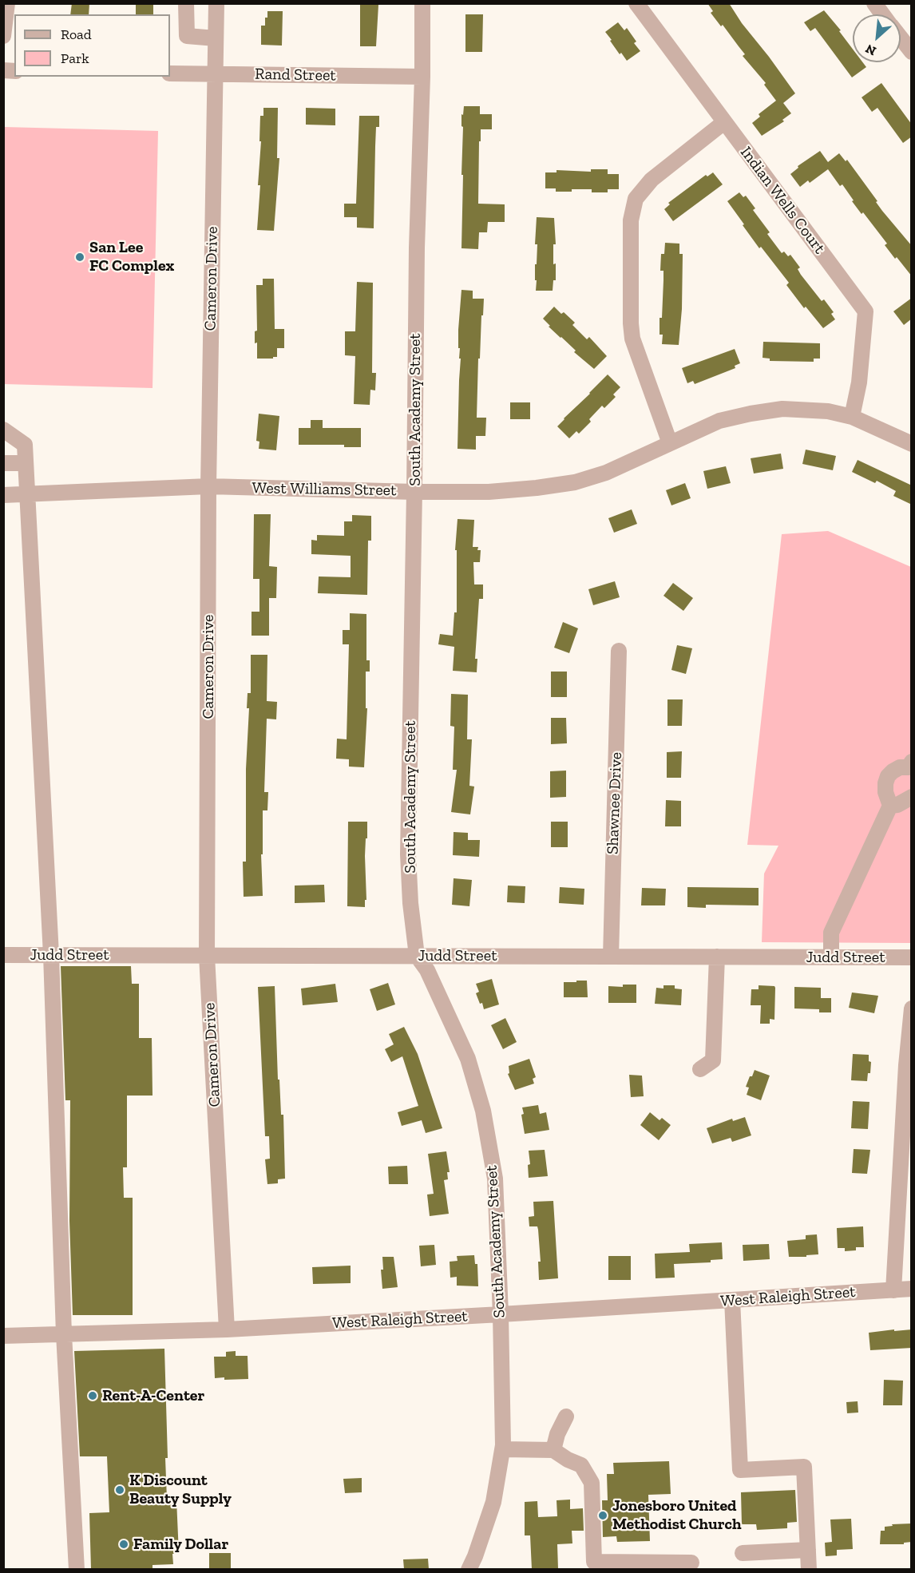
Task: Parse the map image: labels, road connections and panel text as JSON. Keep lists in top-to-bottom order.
{
  "streets": {
    "street": [
      "Rand Street",
      "Indian Wells Court",
      "Cameron Drive",
      "South Academy Street",
      "West Williams Street",
      "Shawnee Drive",
      "Judd Street",
      "West Raleigh Street"
    ]
  },
  "crossings": [
    ["Rand Street", "Cameron Drive"],
    ["Rand Street", "South Academy Street"],
    ["Indian Wells Court", "West Williams Street"],
    ["Cameron Drive", "West Williams Street"],
    ["Cameron Drive", "Judd Street"],
    ["Cameron Drive", "West Raleigh Street"],
    ["South Academy Street", "West Williams Street"],
    ["South Academy Street", "Judd Street"],
    ["South Academy Street", "West Raleigh Street"],
    ["Shawnee Drive", "Judd Street"]
  ],
  "places": [
    "San Lee FC Complex",
    "Rent-A-Center",
    "K Discount Beauty Supply",
    "Jonesboro United Methodist Church",
    "Family Dollar"
  ],
  "legend": ["Road", "Park"],
  "north": "bottom left"
}
